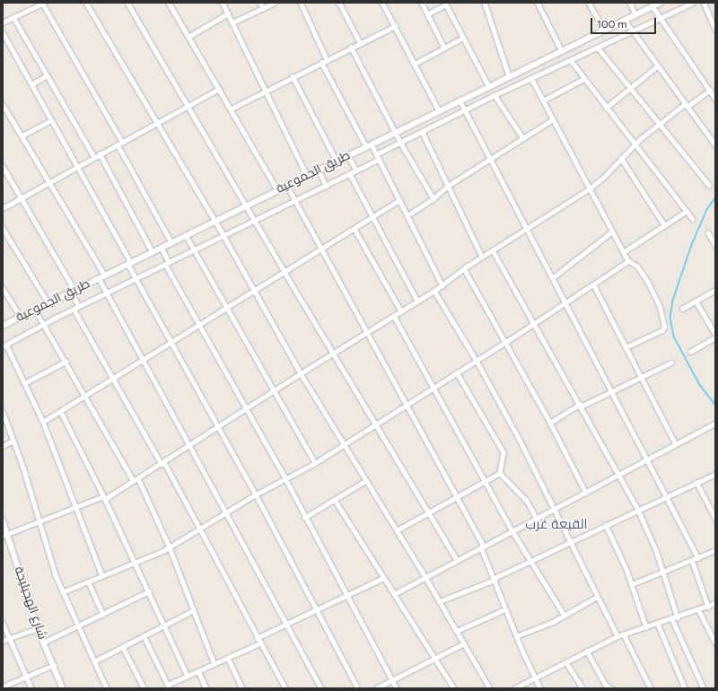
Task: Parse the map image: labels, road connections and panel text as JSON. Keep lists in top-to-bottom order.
{
  "streets": {
    "main road": ["طريق الجموعية"],
    "street": ["شارع الهجيليجة"]
  },
  "districts": ["القيعة غرب"],
  "scale_bar": "100 m"
}
